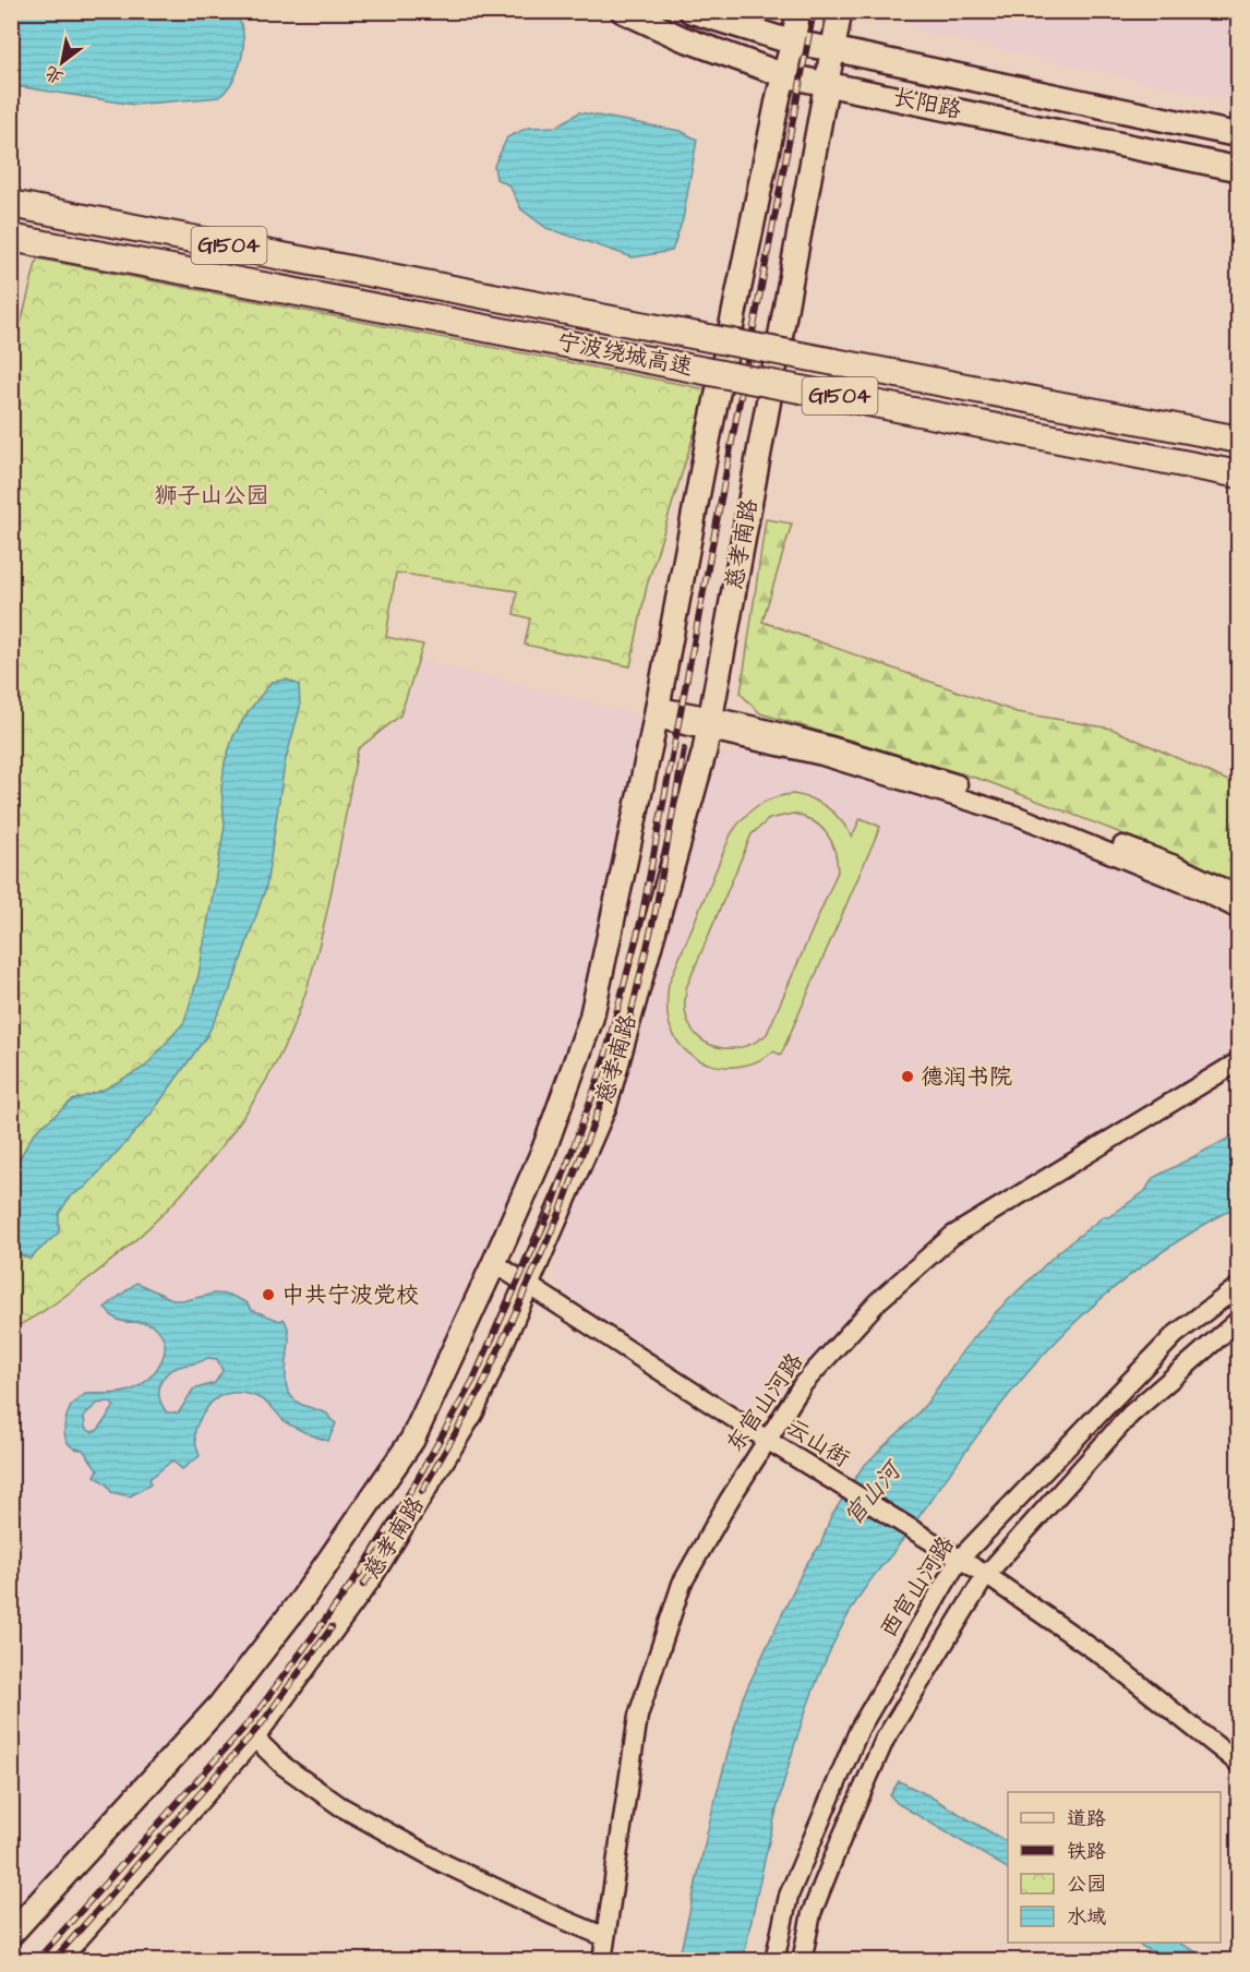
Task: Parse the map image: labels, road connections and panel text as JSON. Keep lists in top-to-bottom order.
{
  "streets": {
    "highway": ["G1504", "宁波绕城高速"],
    "main road": ["长阳路", "慈孝南路"],
    "street": ["东官山河路", "云山街", "西官山河路"]
  },
  "crossings": [
    ["长阳路", "慈孝南路"],
    ["慈孝南路", "云山街"],
    ["东官山河路", "云山街"],
    ["云山街", "西官山河路"]
  ],
  "water": ["官山河"],
  "parks": ["狮子山公园"],
  "places": ["德润书院", "中共宁波党校"],
  "legend": [
    "道路",
    "铁路",
    "公园",
    "水域"
  ],
  "north": "bottom left"
}
